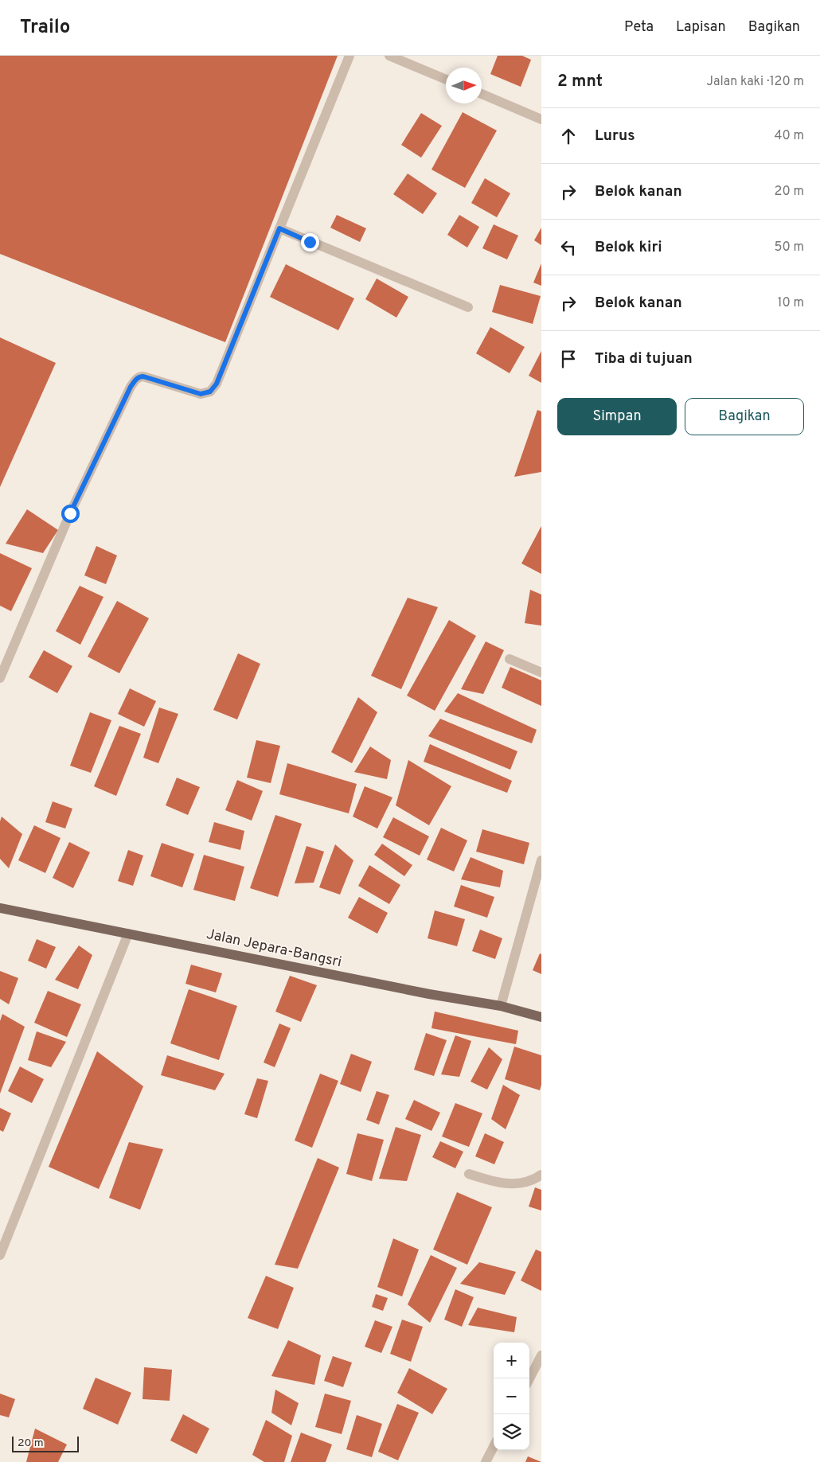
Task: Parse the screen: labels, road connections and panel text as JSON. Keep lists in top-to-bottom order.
{
  "streets": {
    "main road": ["Jalan Jepara-Bangsri"]
  },
  "scale_bar": "20 m",
  "north": "right",
  "page": {
    "header": "Trailo",
    "nav": ["Peta", "Lapisan", "Bagikan"],
    "heading": ["2 mnt", "Jalan kaki · 120 m"],
    "list": [
      ["Lurus", "40 m"],
      ["Belok kanan", "20 m"],
      ["Belok kiri", "50 m"],
      ["Belok kanan", "10 m"],
      "Tiba di tujuan"
    ],
    "buttons": ["Simpan", "Bagikan"],
    "map_buttons": ["+", "−"],
    "scale": "20 m"
  }
}
